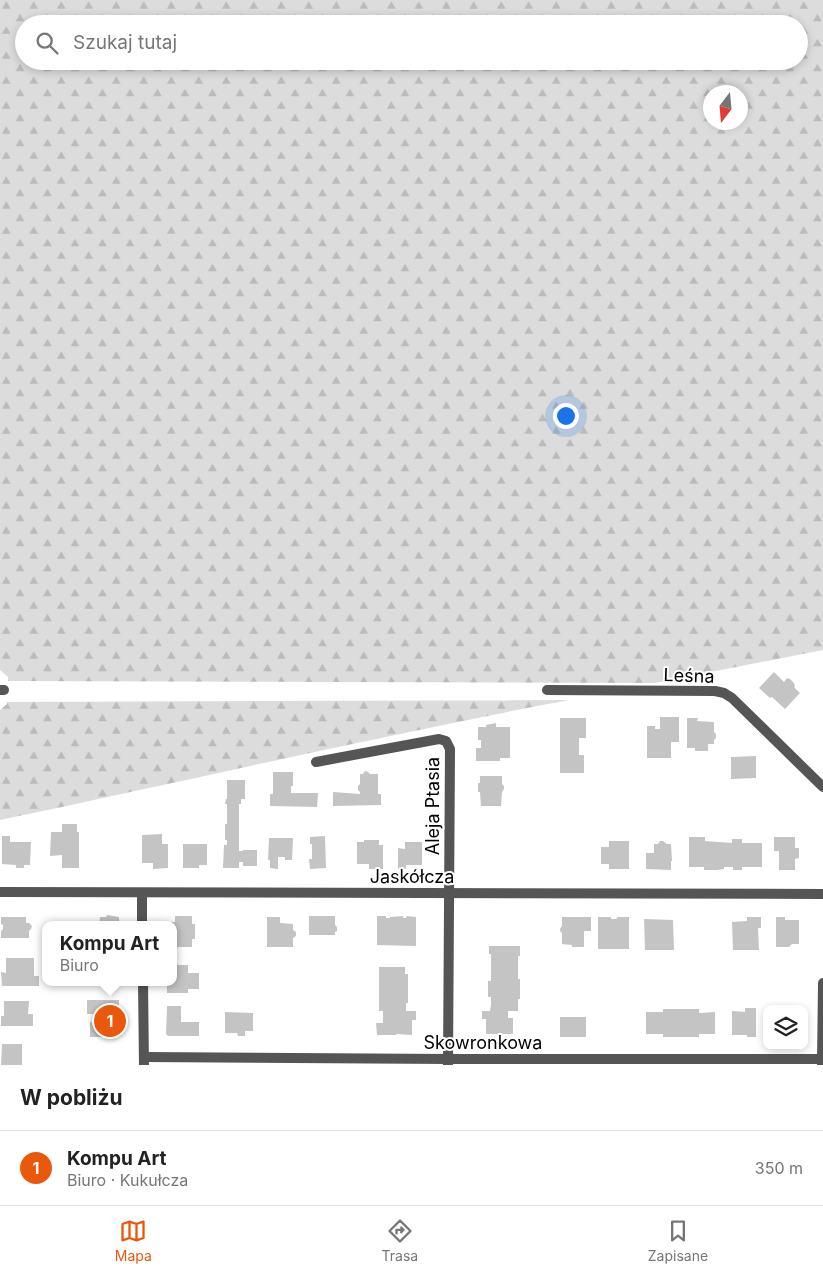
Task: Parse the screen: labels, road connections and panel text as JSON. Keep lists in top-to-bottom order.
{
  "streets": {
    "street": [
      "Leśna",
      "Aleja Ptasia",
      "Jaskółcza",
      "Skowronkowa"
    ]
  },
  "crossings": [
    ["Aleja Ptasia", "Jaskółcza"],
    ["Aleja Ptasia", "Skowronkowa"]
  ],
  "north": "bottom",
  "page": {
    "search": "Szukaj tutaj",
    "popup": ["Kompu Art", "Biuro"],
    "pins": "1",
    "heading": "W pobliżu",
    "list": [
      {
        "mark": "1",
        "name": "Kompu Art",
        "note": "Biuro · Kukułcza",
        "value": "350 m"
      }
    ],
    "nav": ["Mapa", "Trasa", "Zapisane"]
  }
}
